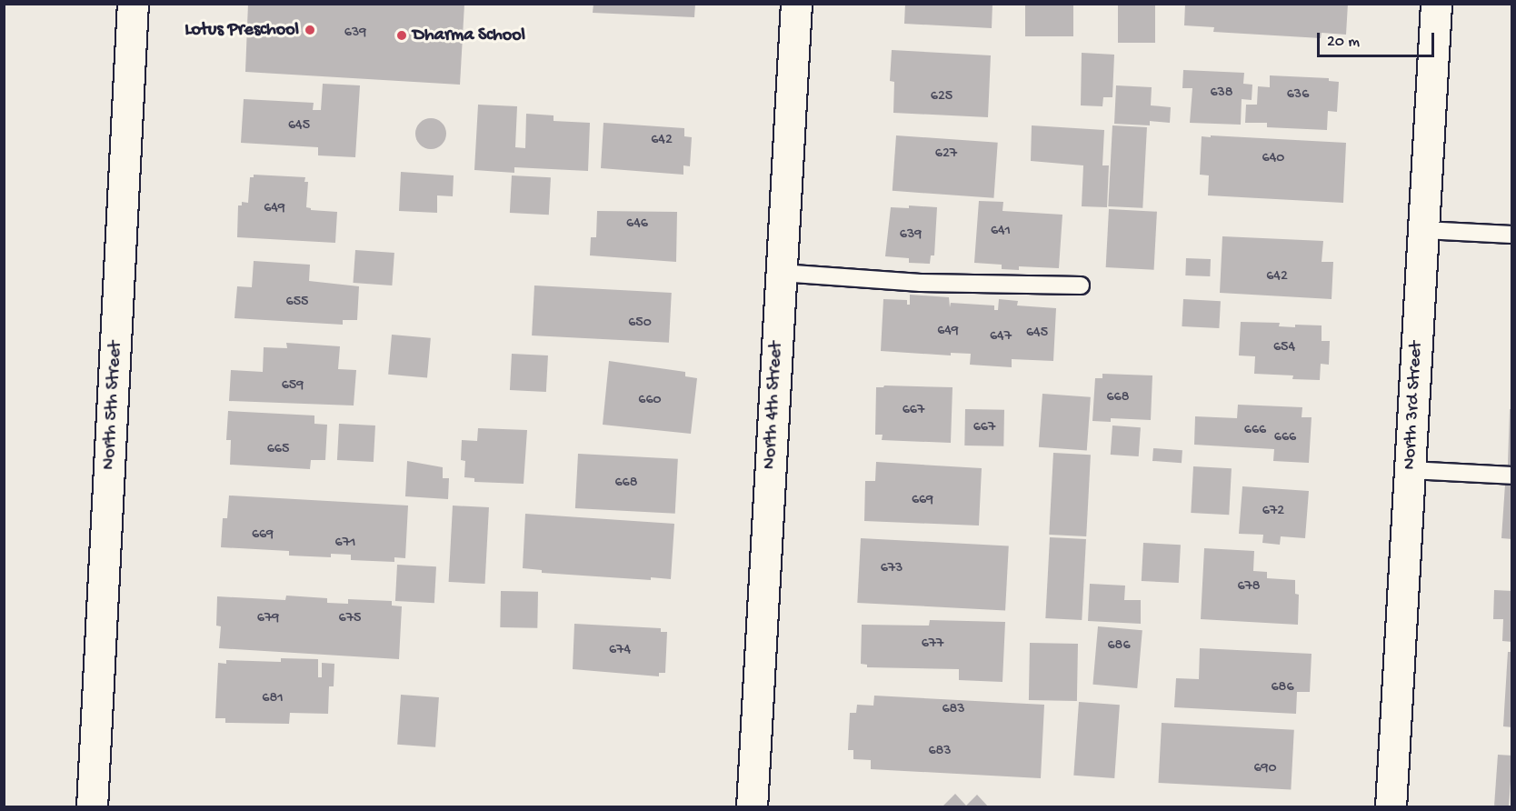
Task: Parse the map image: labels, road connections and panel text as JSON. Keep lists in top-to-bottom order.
{
  "streets": {
    "street": ["North 5th Street", "North 4th Street", "North 3rd Street"]
  },
  "places": ["Lotus Preschool", "Dharma School"],
  "house_numbers": [
    "639",
    "638",
    "636",
    "625",
    "645",
    "642",
    "627",
    "640",
    "649",
    "646",
    "641",
    "639",
    "642",
    "655",
    "650",
    "649",
    "645",
    "647",
    "654",
    "659",
    "668",
    "660",
    "667",
    "667",
    "666",
    "666",
    "665",
    "668",
    "669",
    "672",
    "669",
    "671",
    "673",
    "678",
    "679",
    "675",
    "677",
    "686",
    "674",
    "686",
    "681",
    "683",
    "683",
    "690"
  ],
  "scale_bar": "20 m"
}
